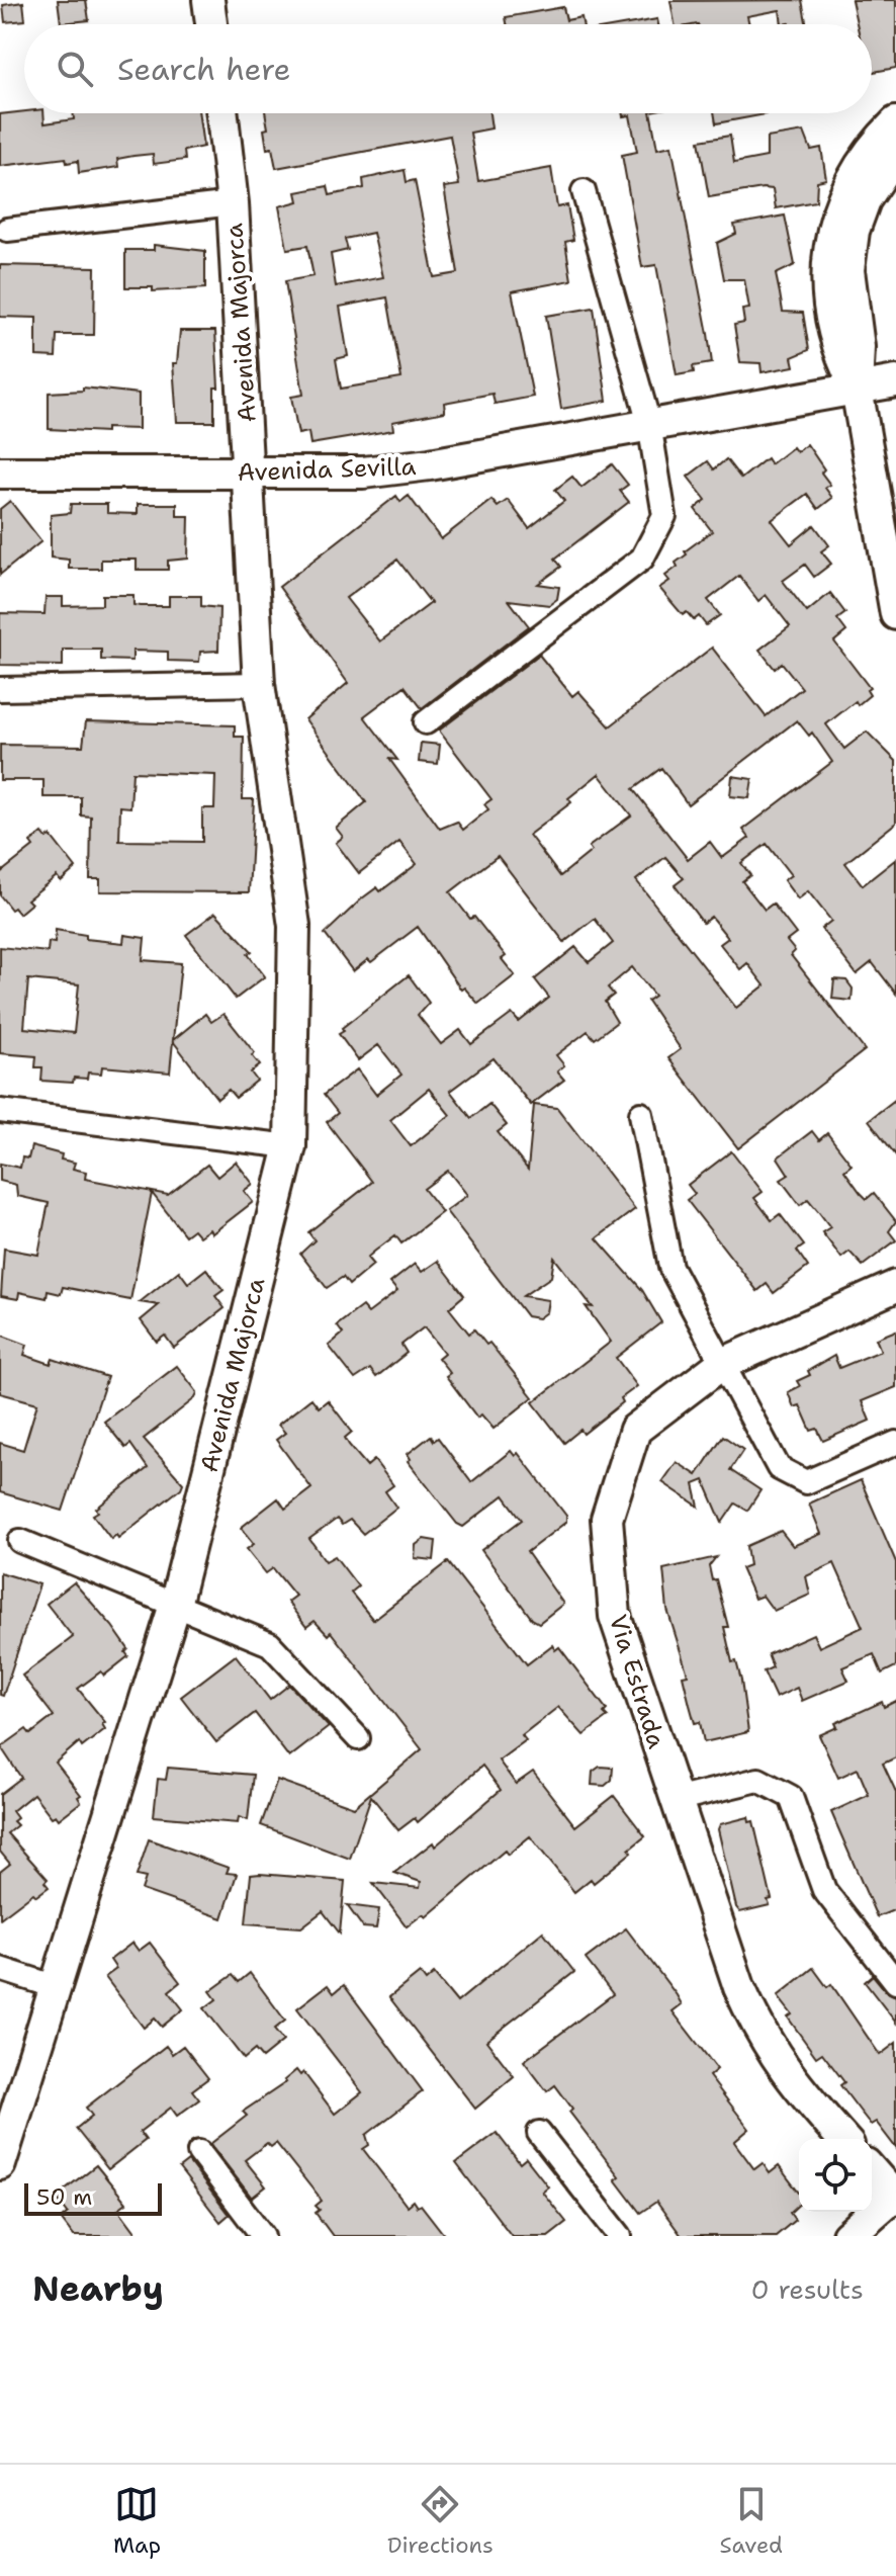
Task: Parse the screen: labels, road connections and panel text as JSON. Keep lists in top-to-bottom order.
{
  "streets": {
    "street": ["Avenida Majorca", "Avenida Sevilla", "Via Estrada"]
  },
  "crossings": [
    ["Avenida Majorca", "Avenida Sevilla"]
  ],
  "scale_bar": "50 m",
  "page": {
    "search": "Search here",
    "scale": "50 m",
    "heading": ["Nearby", "0 results"],
    "nav": ["Map", "Directions", "Saved"]
  }
}
